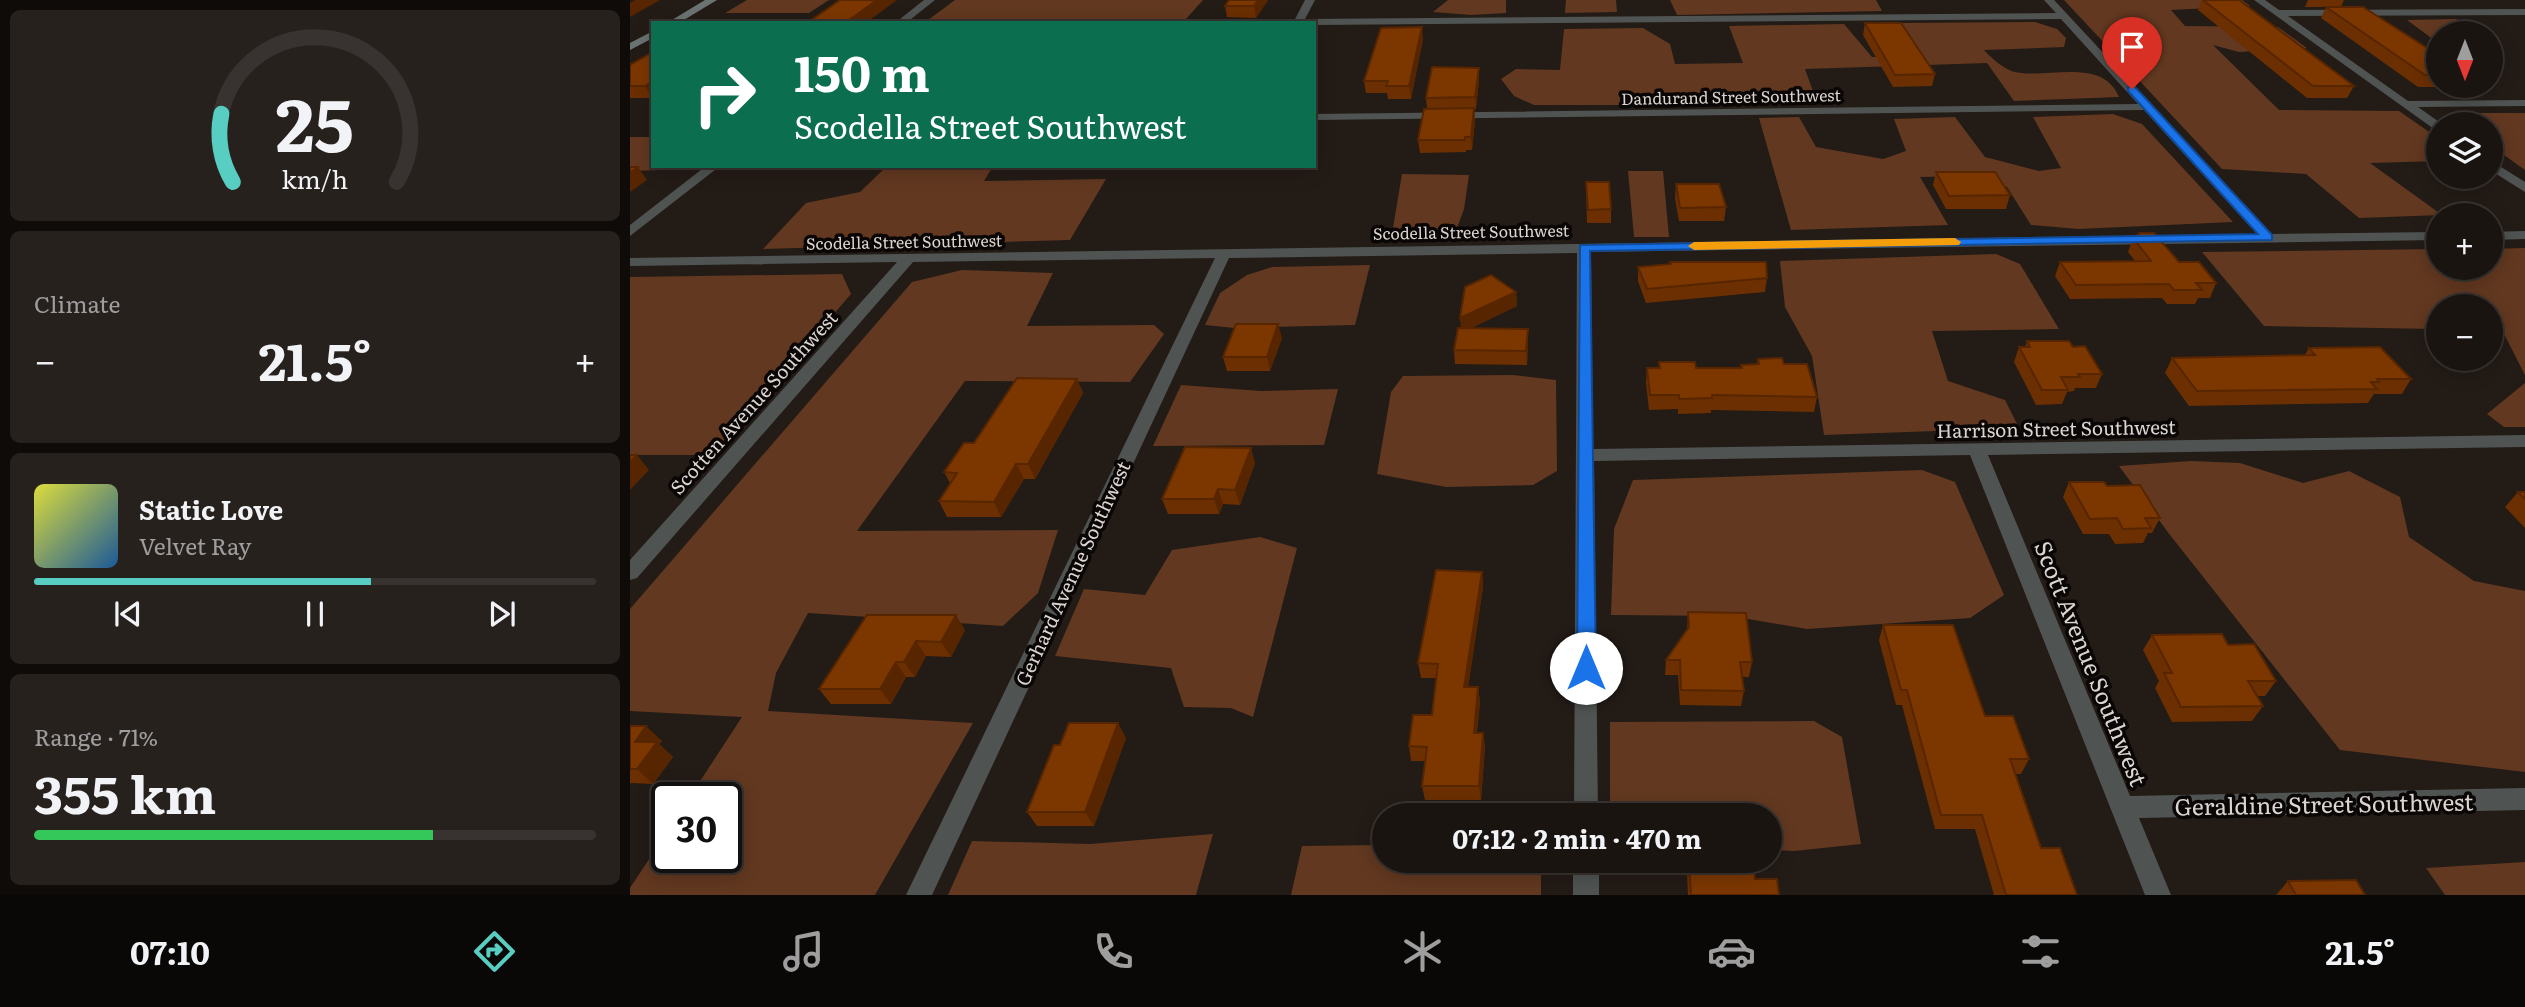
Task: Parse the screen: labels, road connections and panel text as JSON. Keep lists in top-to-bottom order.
{
  "streets": {
    "street": [
      "Dandurand Street Southwest",
      "Scodella Street Southwest",
      "Scotten Avenue Southwest",
      "Harrison Street Southwest",
      "Gerhard Avenue Southwest",
      "Scott Avenue Southwest",
      "Geraldine Street Southwest"
    ]
  },
  "crossings": [
    ["Scodella Street Southwest", "Scotten Avenue Southwest"],
    ["Scodella Street Southwest", "Gerhard Avenue Southwest"],
    ["Harrison Street Southwest", "Scott Avenue Southwest"],
    ["Scott Avenue Southwest", "Geraldine Street Southwest"]
  ],
  "north": "bottom",
  "page": {
    "map_buttons": ["+", "−"],
    "turn": ["150 m", "Scodella Street Southwest"],
    "tile": [
      "Climate",
      ["Range · 71%", "355 km"]
    ],
    "heat": ["−", "21.5°", "+"],
    "song": ["Static Love", "Velvet Ray"],
    "limit": "30",
    "trip": "07:12 · 2 min · 470 m",
    "tabs": ["07:10", "21.5°"],
    "gauge": ["25", "km/h"]
  }
}
